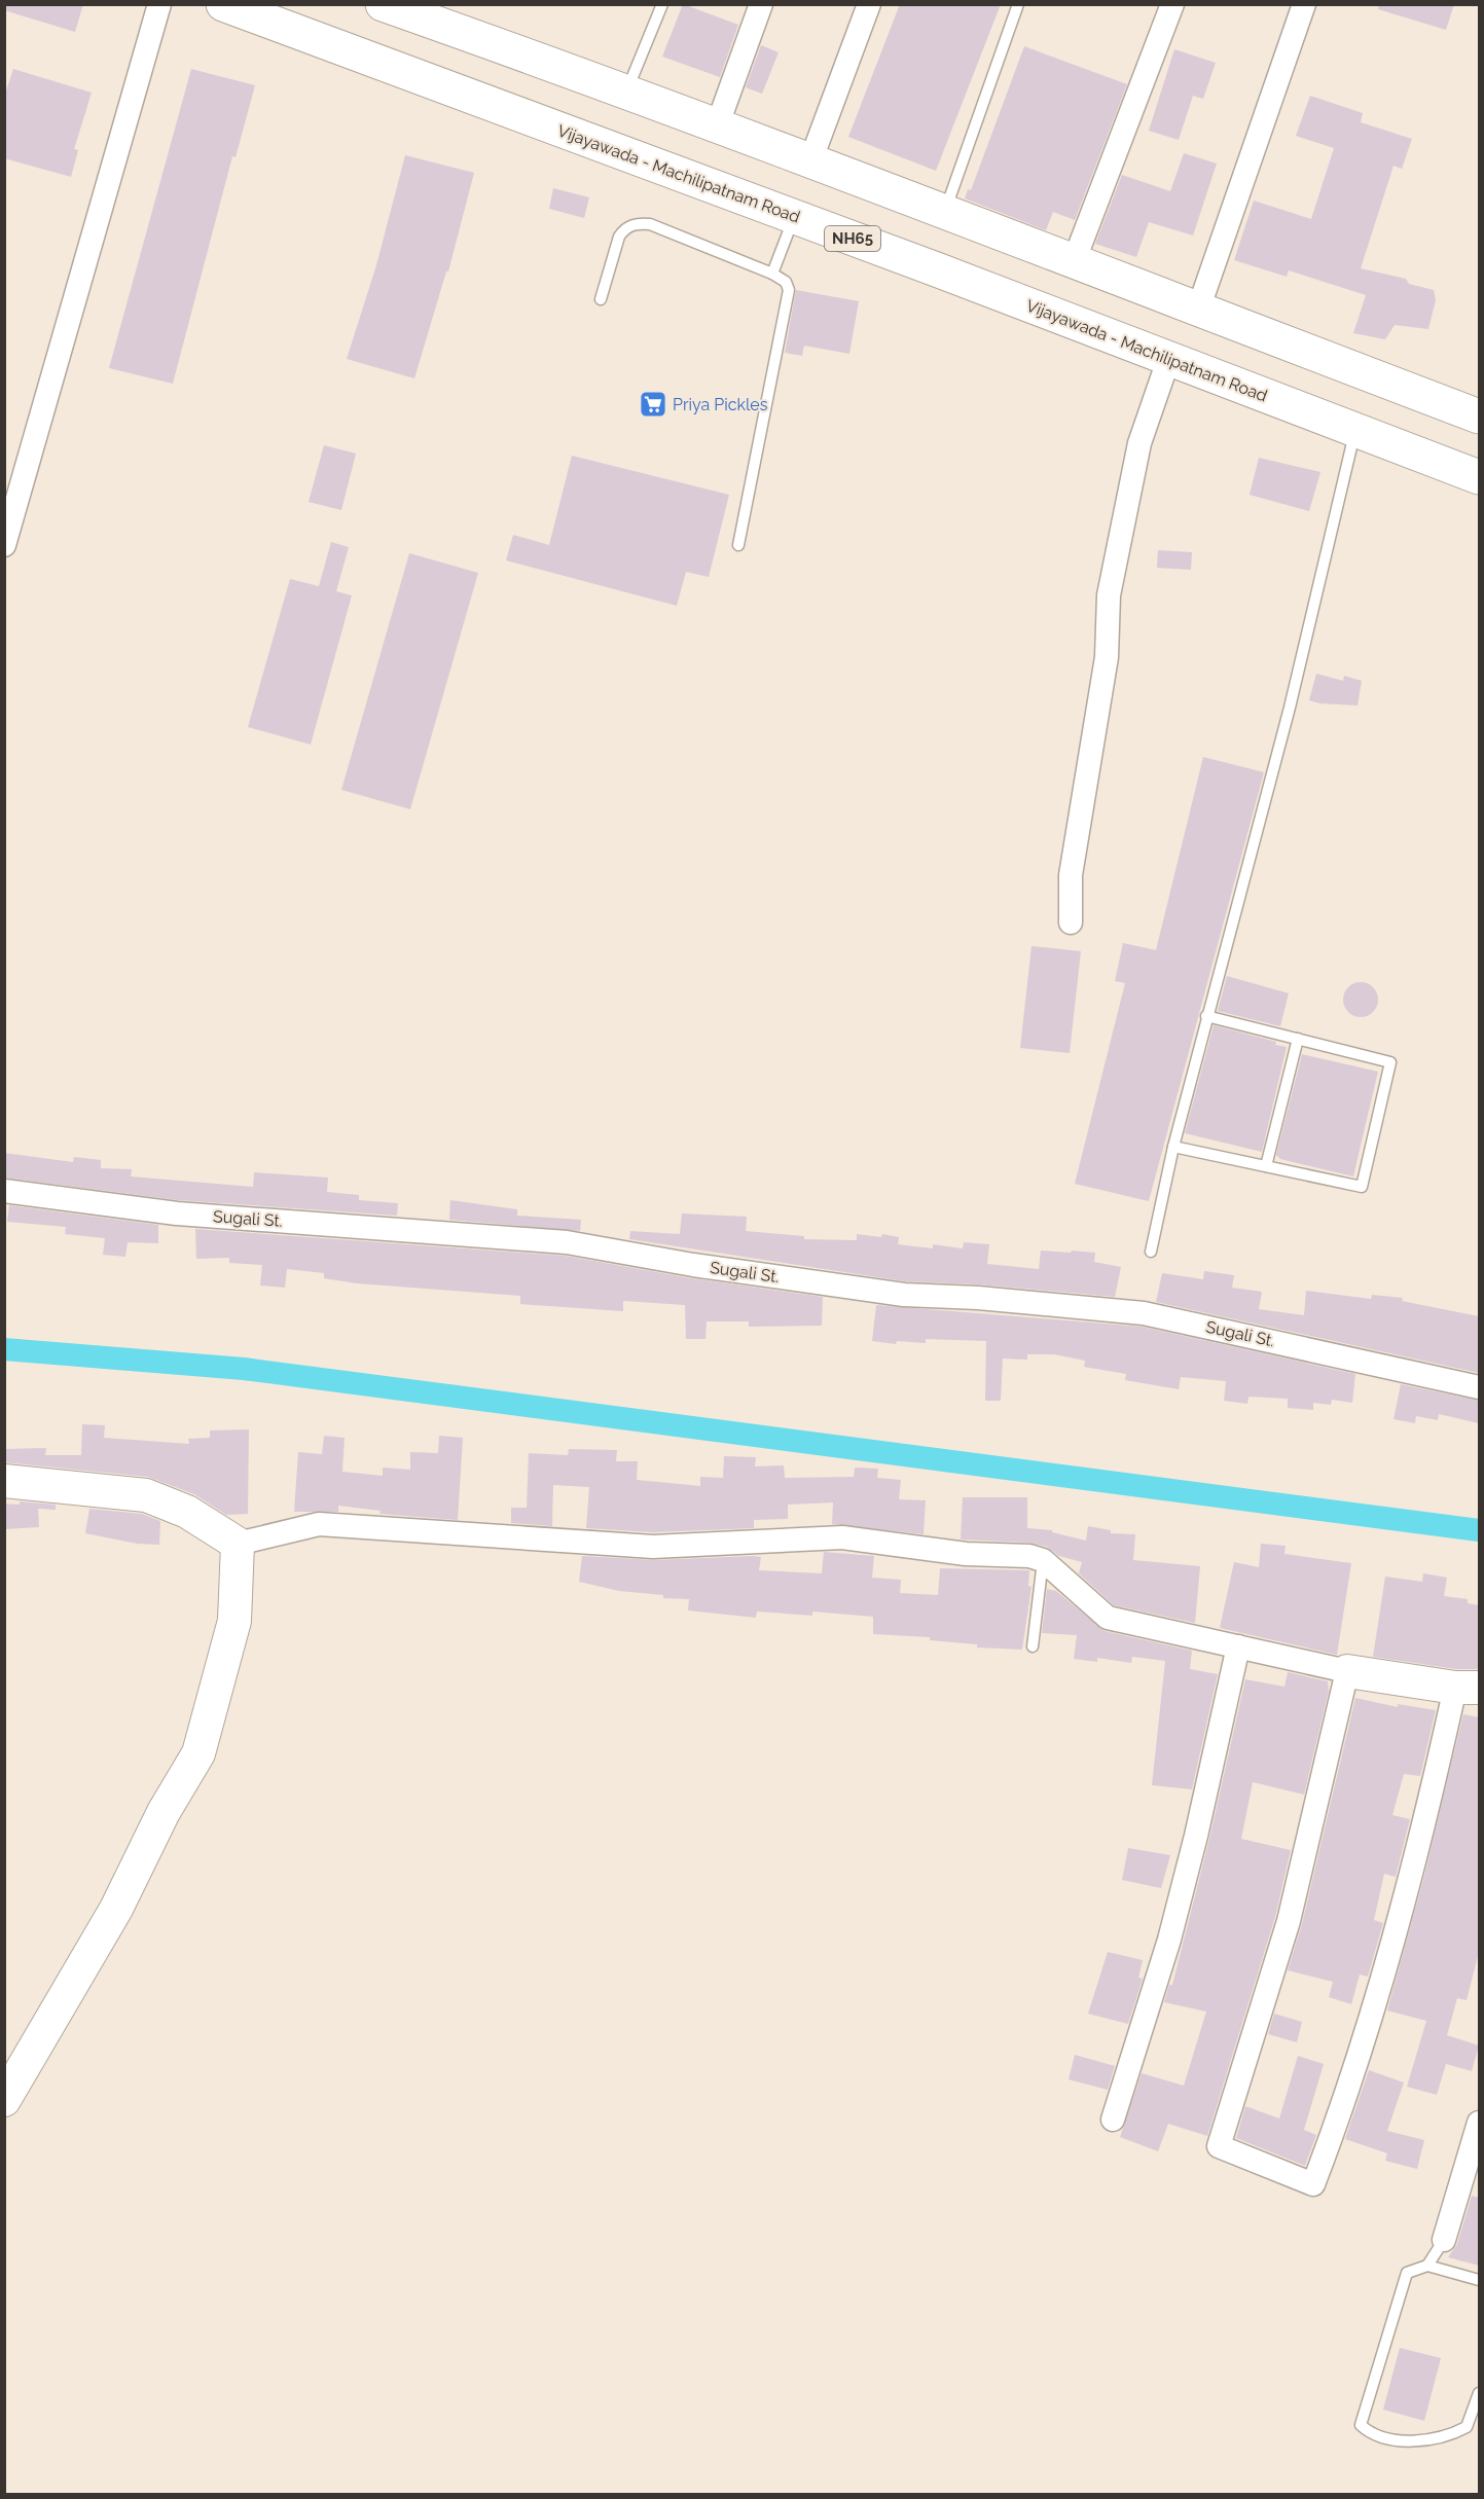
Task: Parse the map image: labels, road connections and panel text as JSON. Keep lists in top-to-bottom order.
{
  "streets": {
    "highway": ["Vijayawada - Machilipatnam Road", "NH65"],
    "street": ["Sugali St."]
  },
  "places": {
    "supermarket": ["Priya Pickles"]
  }
}
